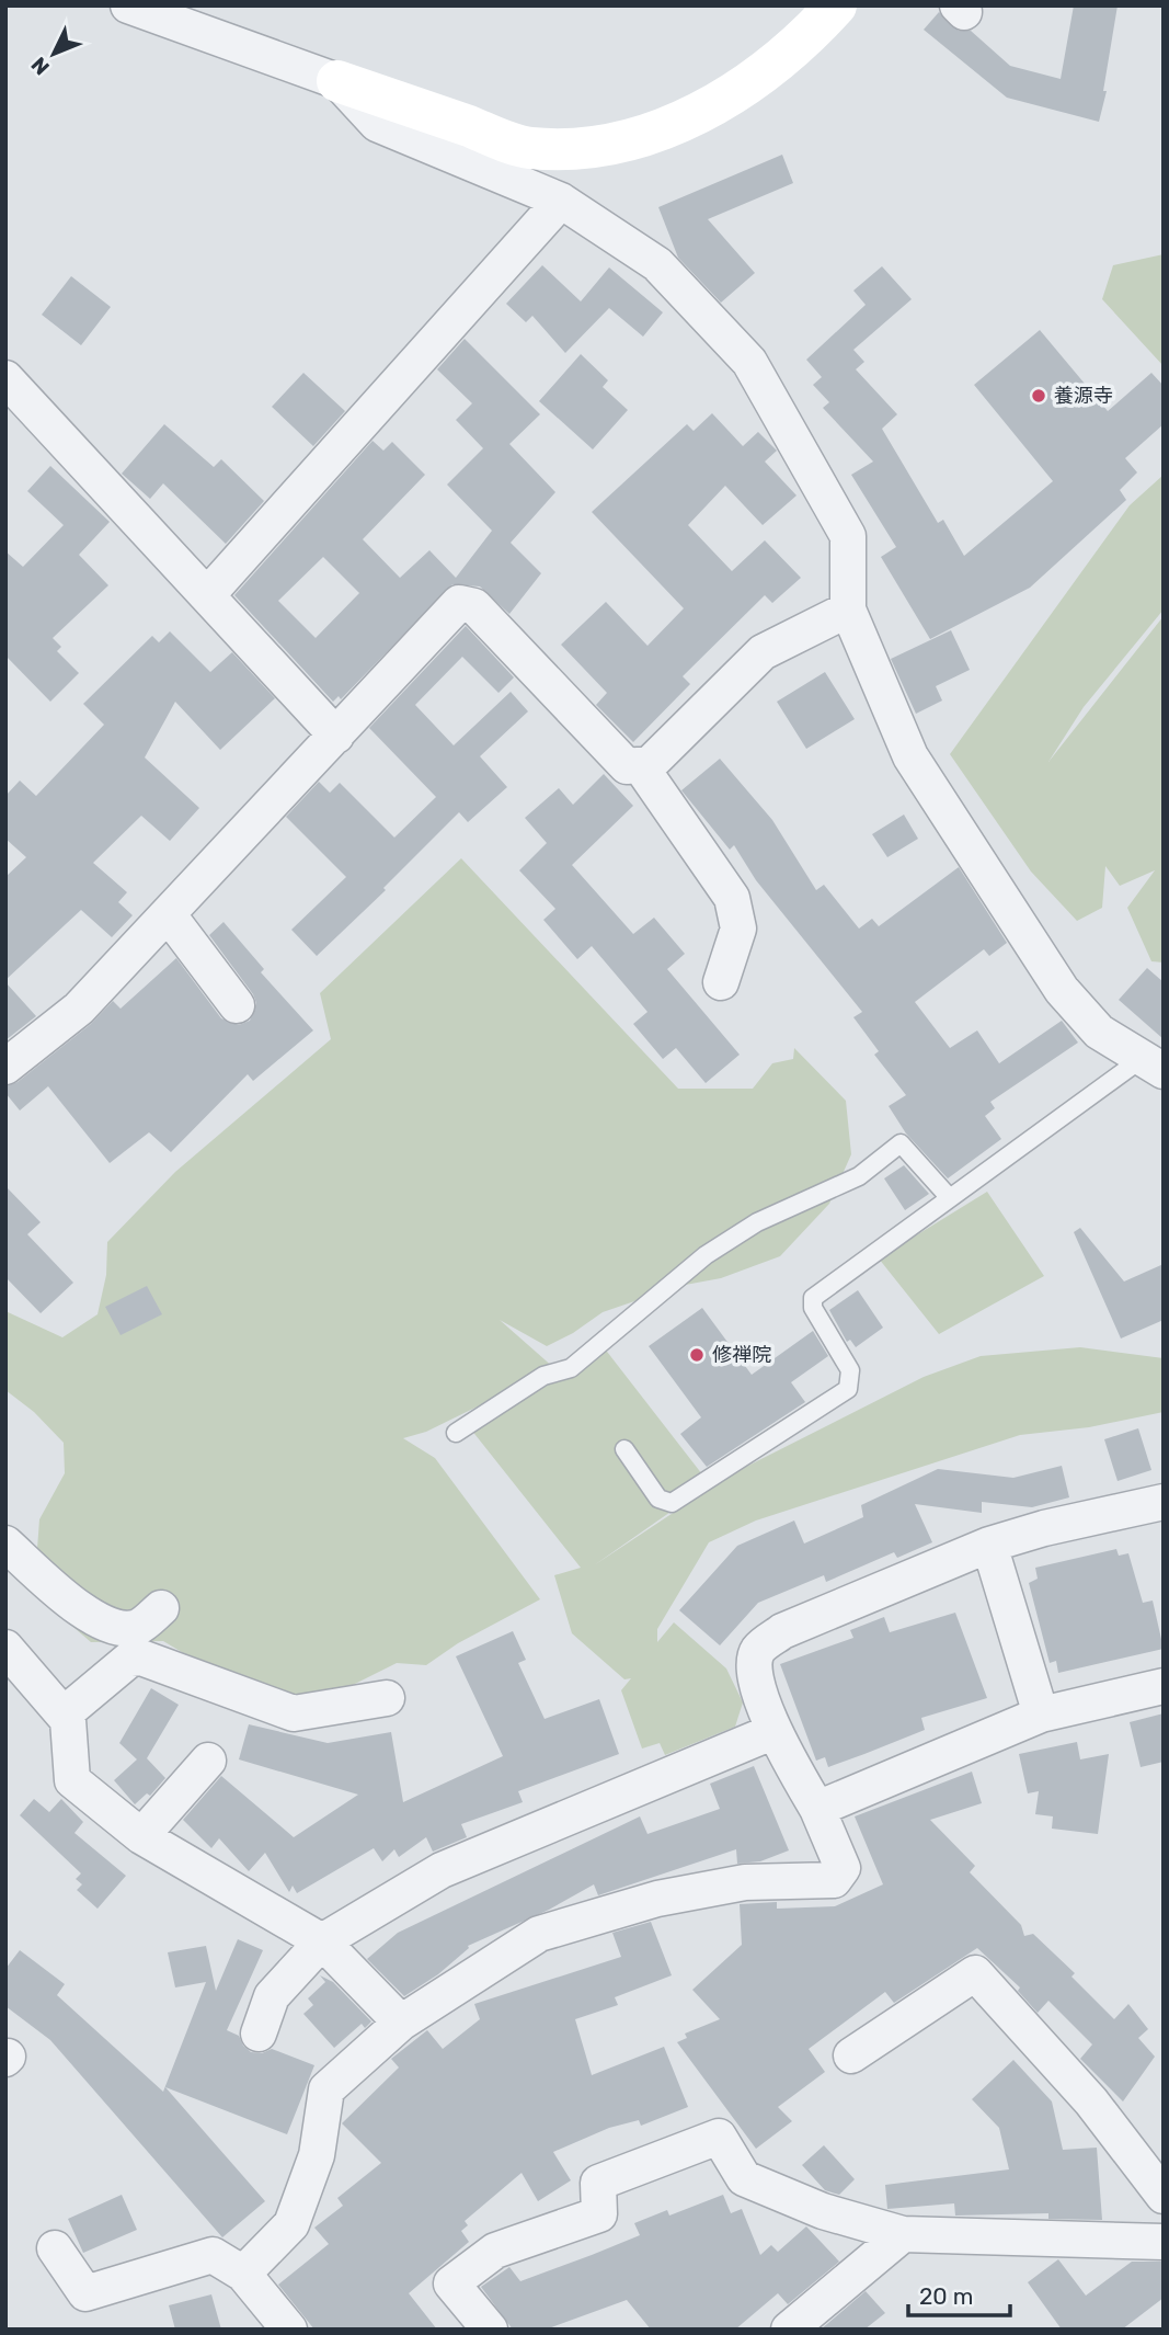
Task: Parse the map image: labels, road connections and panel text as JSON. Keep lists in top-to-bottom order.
{
  "places": ["養源寺", "修禅院"],
  "scale_bar": "20 m",
  "north": "bottom left"
}
